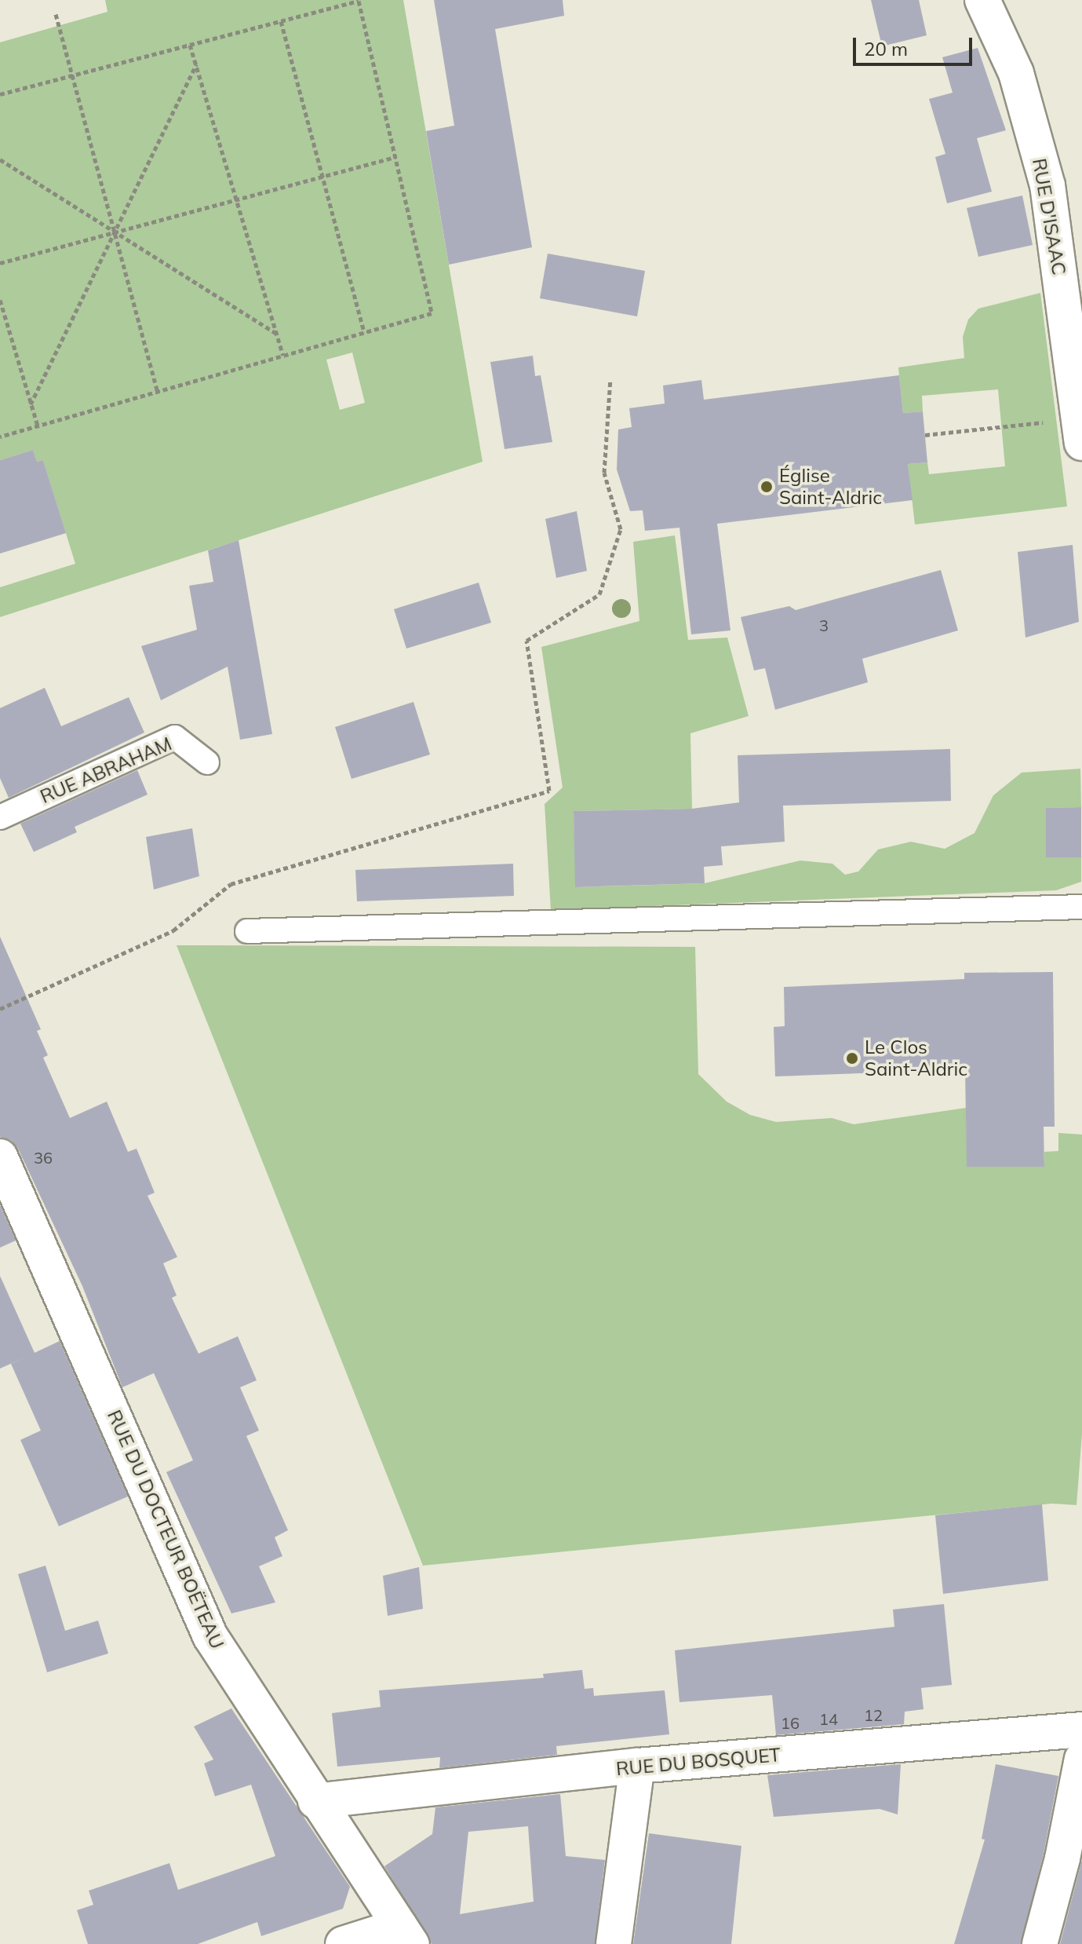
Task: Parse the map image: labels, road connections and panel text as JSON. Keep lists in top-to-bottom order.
{
  "streets": {
    "street": ["RUE D'ISAAC", "RUE DU DOCTEUR BOËTEAU", "RUE DU BOSQUET"],
    "lane": ["RUE ABRAHAM"]
  },
  "crossings": [
    ["RUE DU DOCTEUR BOËTEAU", "RUE DU BOSQUET"]
  ],
  "places": ["Église Saint-Aldric", "Le Clos Saint-Aldric"],
  "house_numbers": [
    "3",
    "36",
    "12",
    "14",
    "16"
  ],
  "scale_bar": "20 m"
}
